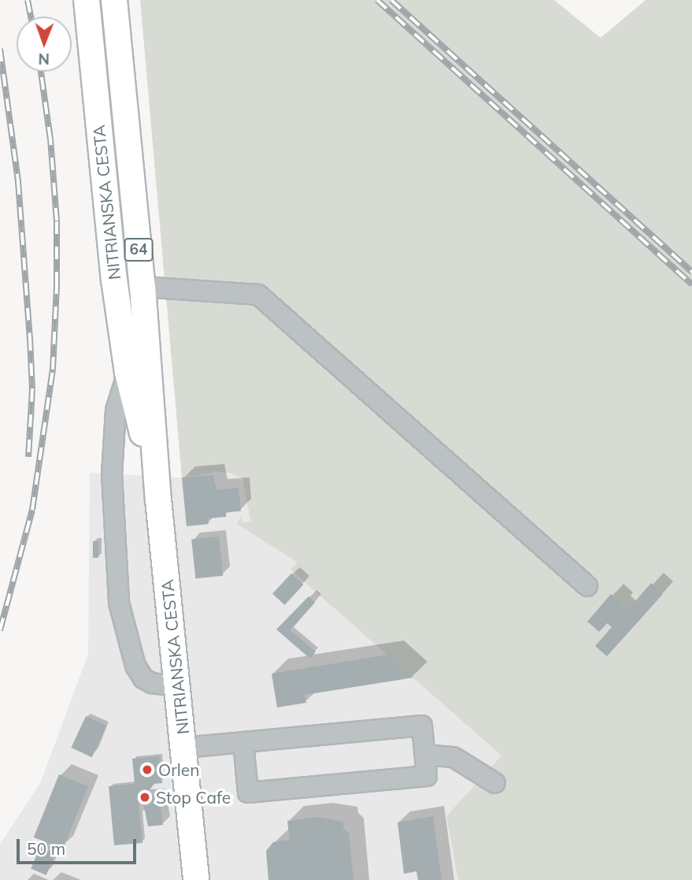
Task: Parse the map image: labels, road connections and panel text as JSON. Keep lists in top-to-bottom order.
{
  "streets": {
    "main road": ["NITRIANSKA CESTA", "64"]
  },
  "places": ["Orlen", "Stop Cafe"],
  "scale_bar": "50 m",
  "north": "bottom"
}
